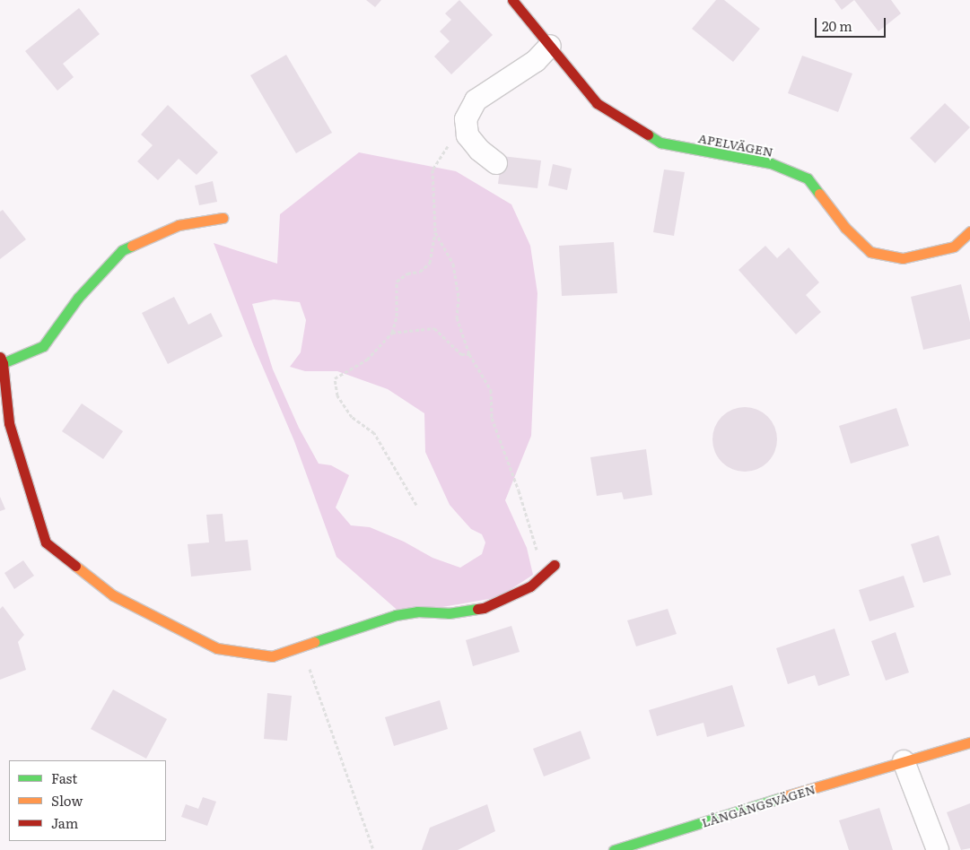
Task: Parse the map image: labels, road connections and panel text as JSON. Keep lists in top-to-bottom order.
{
  "streets": {
    "street": ["APELVÄGEN", "LÅNGÄNGSVÄGEN"]
  },
  "legend": ["Fast", "Slow", "Jam"],
  "scale_bar": "20 m"
}
